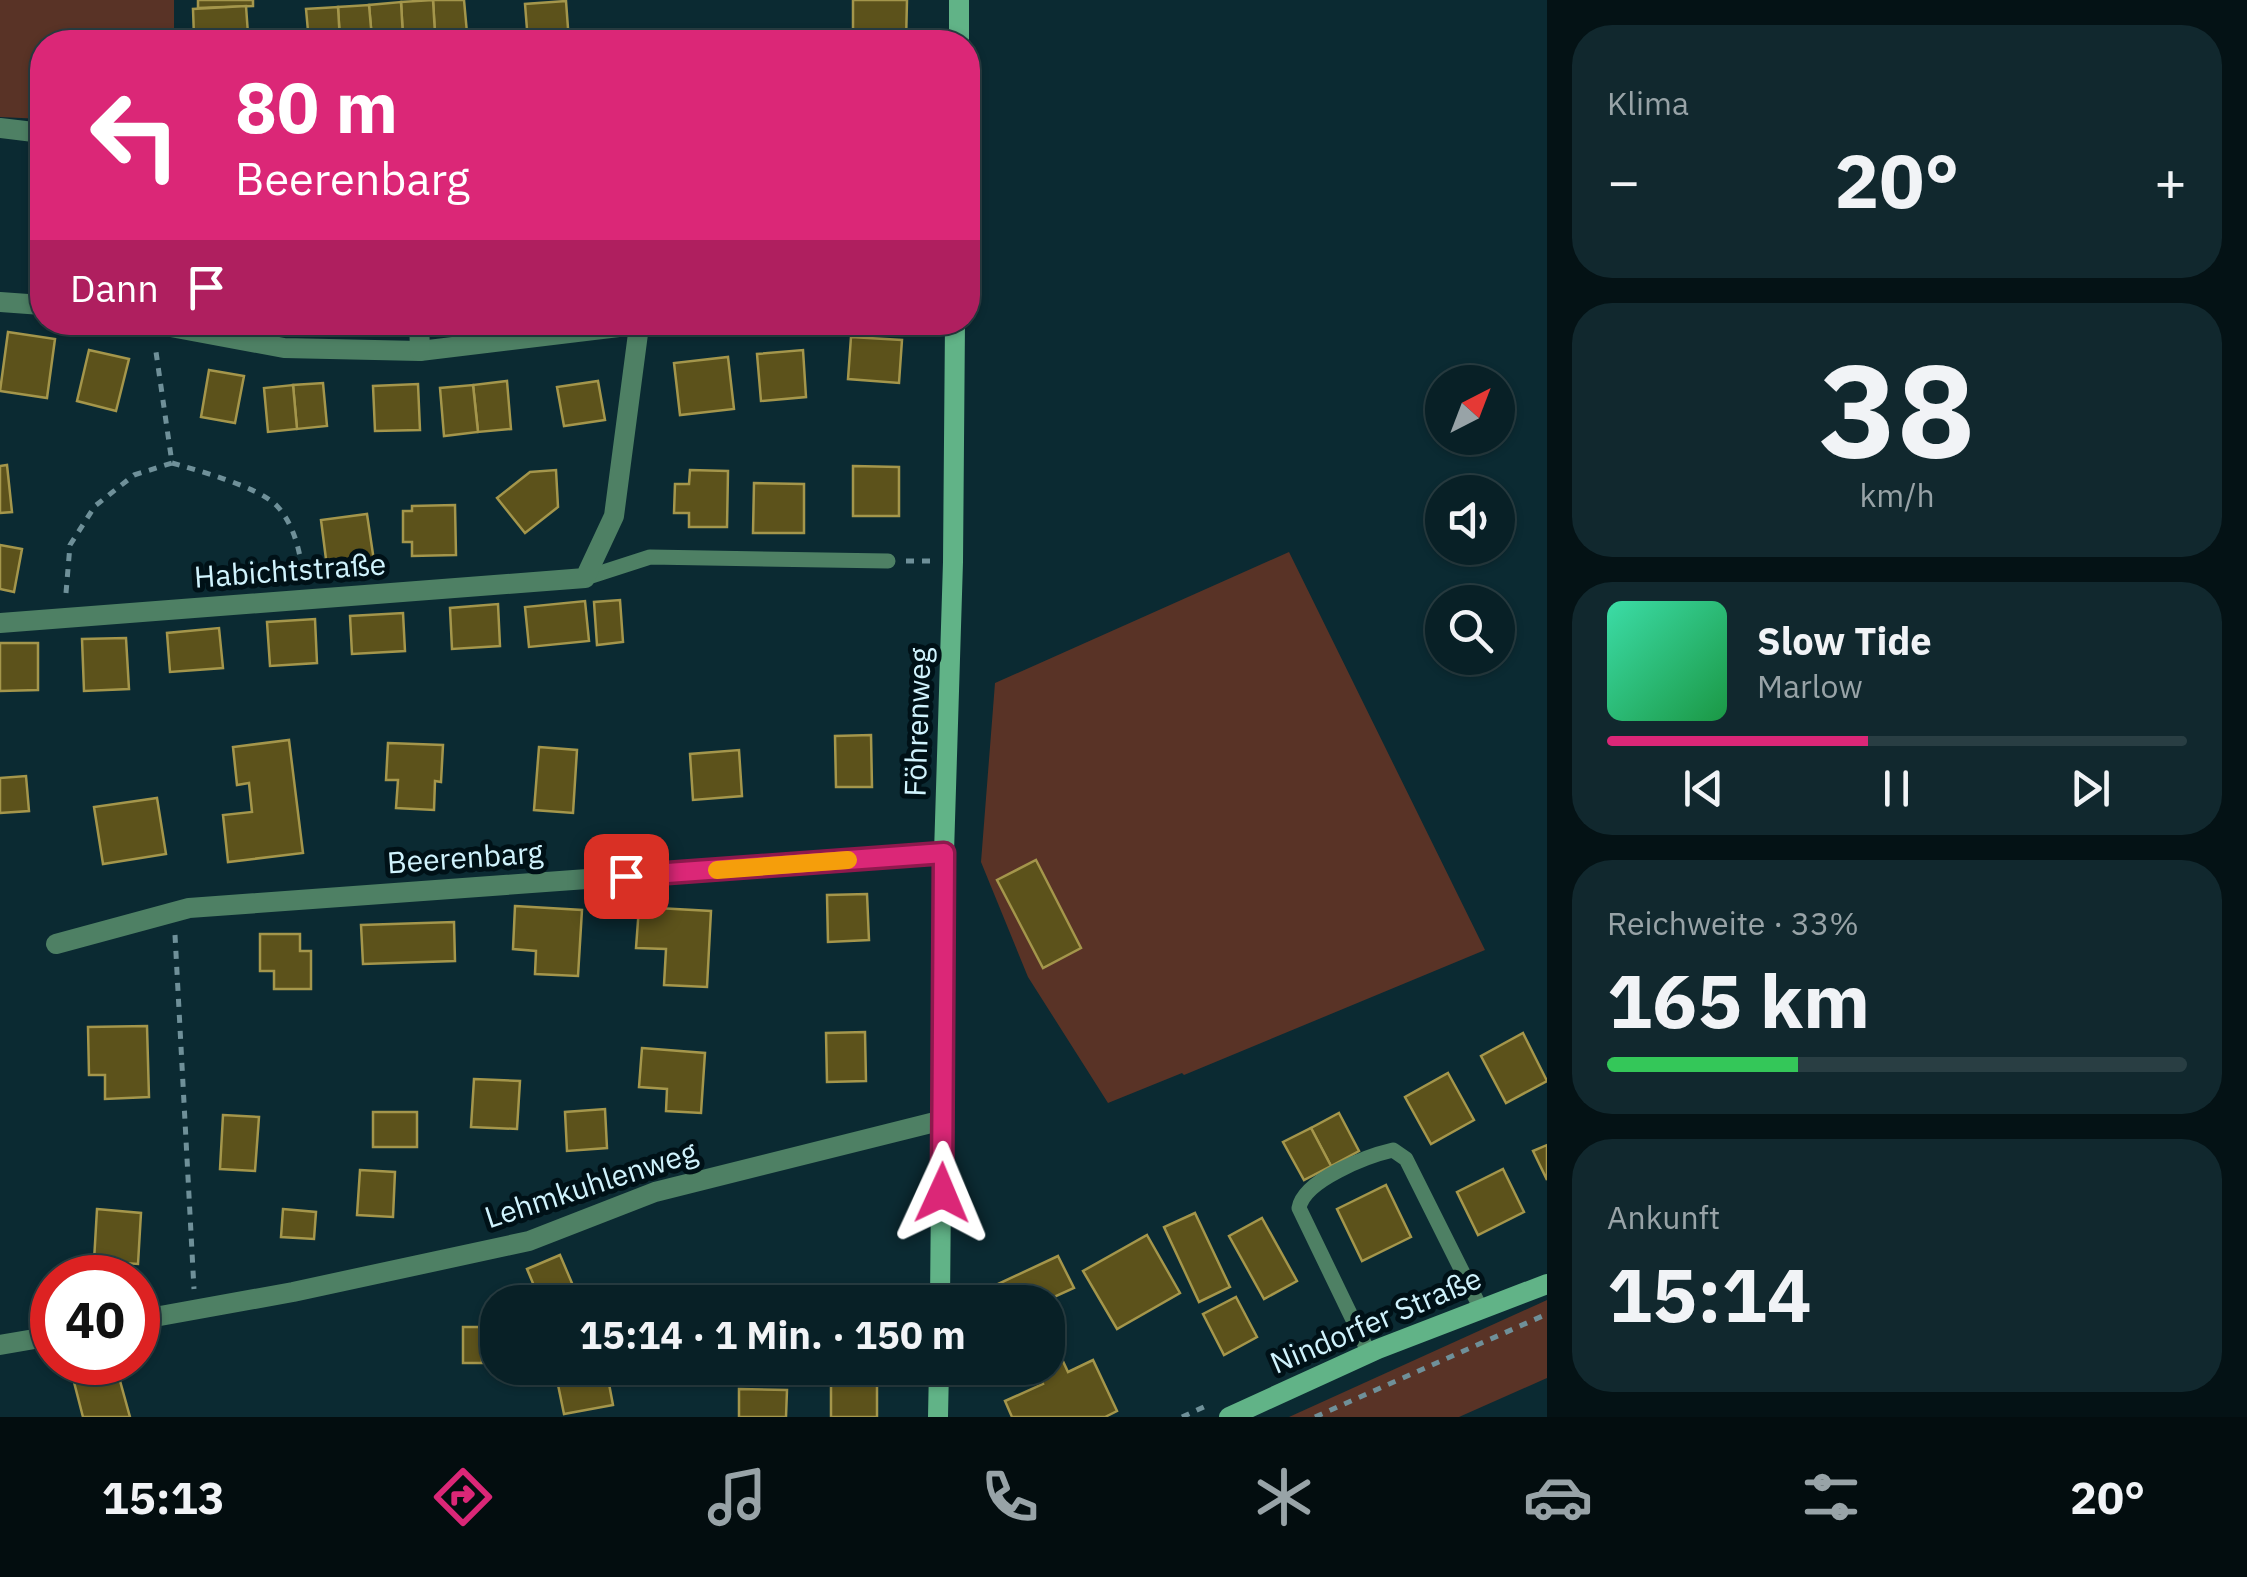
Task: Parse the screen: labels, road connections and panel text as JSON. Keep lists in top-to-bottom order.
{
  "streets": {
    "street": [
      "Habichtstraße",
      "Föhrenweg",
      "Beerenbarg",
      "Lehmkuhlenweg",
      "Nindorfer Straße"
    ]
  },
  "crossings": [
    ["Föhrenweg", "Beerenbarg"],
    ["Föhrenweg", "Lehmkuhlenweg"]
  ],
  "north": "top right",
  "page": {
    "tile": [
      "Klima",
      ["38", "km/h"],
      ["Reichweite · 33%", "165 km"],
      ["Ankunft", "15:14"]
    ],
    "turn": ["80 m", "Beerenbarg"],
    "heat": ["−", "20°", "+"],
    "then": "Dann",
    "song": ["Slow Tide", "Marlow"],
    "limit": "40",
    "trip": "15:14 · 1 Min. · 150 m",
    "tabs": ["15:13", "20°"]
  }
}
